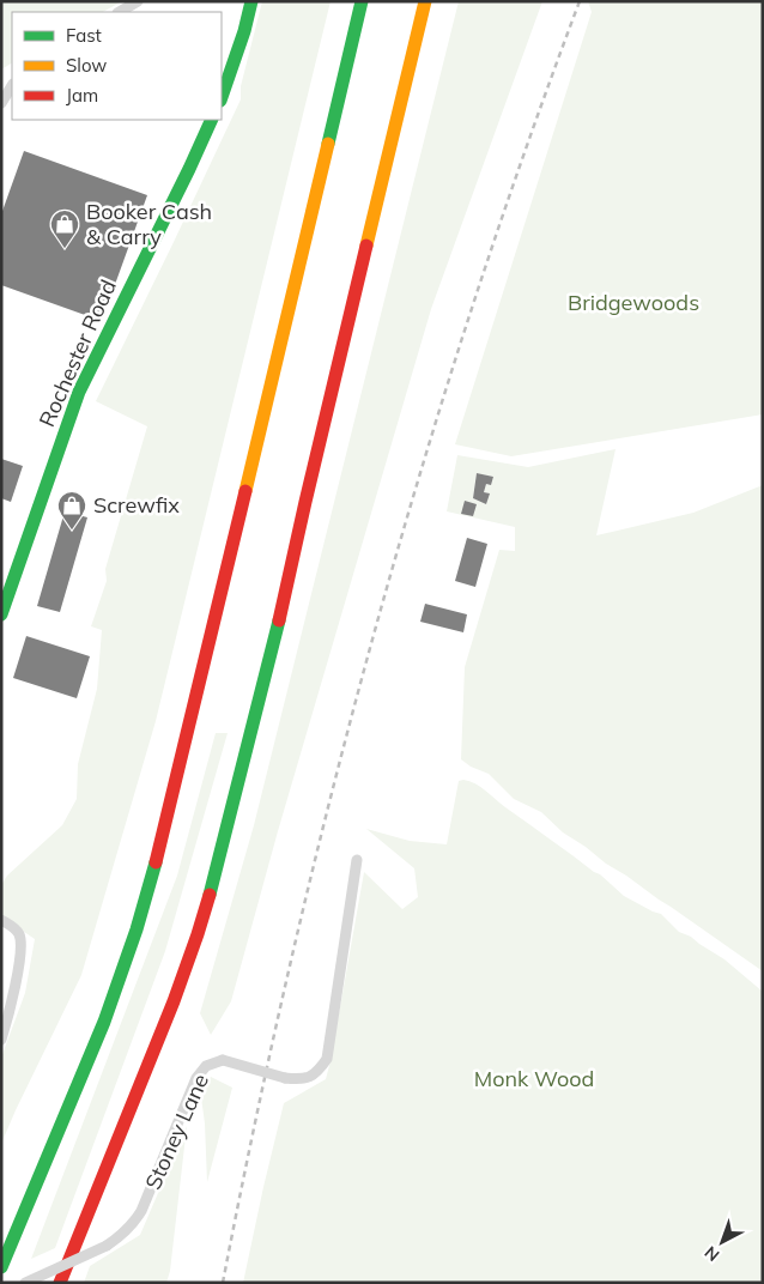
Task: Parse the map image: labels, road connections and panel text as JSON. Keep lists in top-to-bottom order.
{
  "streets": {
    "main road": ["Rochester Road"],
    "street": ["Stoney Lane"]
  },
  "parks": ["Bridgewoods", "Monk Wood"],
  "places": {
    "shop": ["Booker Cash & Carry", "Screwfix"]
  },
  "legend": ["Fast", "Slow", "Jam"],
  "north": "bottom left"
}
